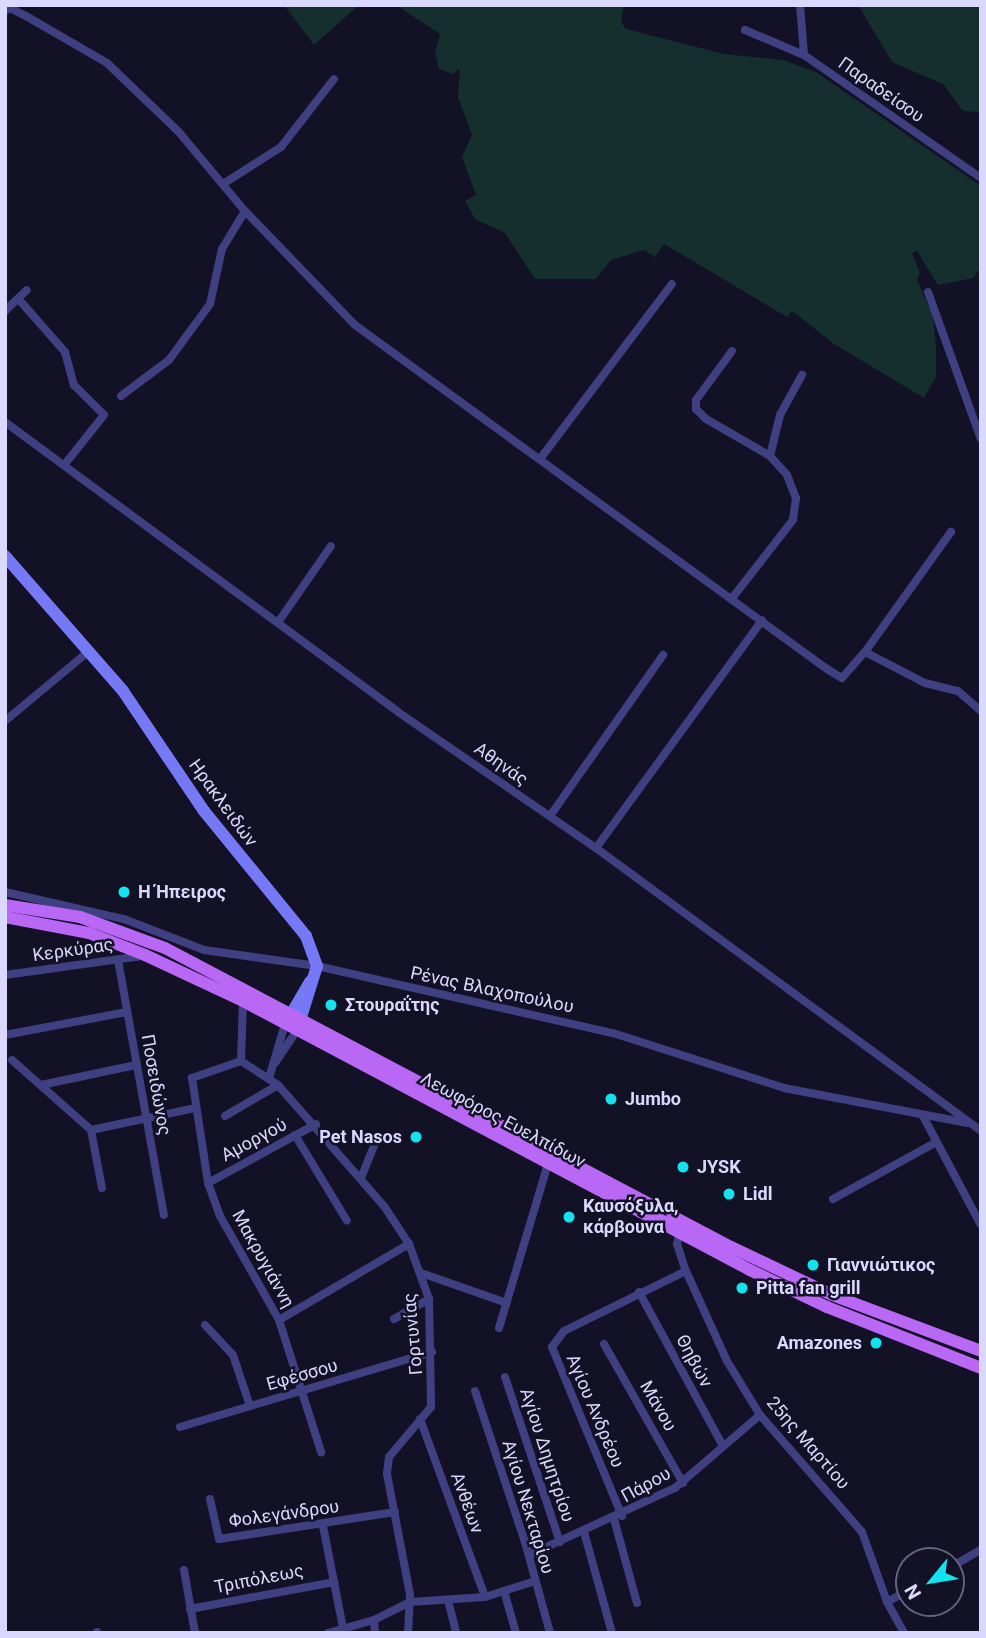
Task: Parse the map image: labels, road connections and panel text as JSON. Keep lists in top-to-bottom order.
{
  "streets": {
    "main road": ["Λεωφόρος Ευελπίδων"],
    "street": [
      "Παραδείσου",
      "Αθηνάς",
      "Ηρακλειδών",
      "Κερκύρας",
      "Ρένας Βλαχοπούλου",
      "Ποσειδώνος",
      "Αμοργού",
      "Μακρυγιάννη",
      "Γορτυνίας",
      "Θηβών",
      "Εφέσσου",
      "Μάνου",
      "Αγίου Ανδρέου",
      "25ης Μαρτίου",
      "Αγίου Δημητρίου",
      "Πάρου",
      "Ανθέων",
      "Αγίου Νεκταρίου",
      "Φολεγάνδρου",
      "Τριπόλεως"
    ]
  },
  "crossings": [
    ["Αθηνάς", "Ρένας Βλαχοπούλου"],
    ["Ηρακλειδών", "Ρένας Βλαχοπούλου"],
    ["Κερκύρας", "Ποσειδώνος"],
    ["Κερκύρας", "Λεωφόρος Ευελπίδων"],
    ["Λεωφόρος Ευελπίδων", "25ης Μαρτίου"],
    ["Αμοργού", "Μακρυγιάννη"],
    ["Αμοργού", "Γορτυνίας"],
    ["Μακρυγιάννη", "Γορτυνίας"],
    ["Μακρυγιάννη", "Εφέσσου"],
    ["Γορτυνίας", "Εφέσσου"],
    ["Γορτυνίας", "Ανθέων"],
    ["Γορτυνίας", "Φολεγάνδρου"],
    ["Θηβών", "Αγίου Ανδρέου"],
    ["Θηβών", "Πάρου"],
    ["Μάνου", "Πάρου"],
    ["Αγίου Ανδρέου", "25ης Μαρτίου"],
    ["Αγίου Ανδρέου", "Πάρου"],
    ["25ης Μαρτίου", "Πάρου"],
    ["Αγίου Δημητρίου", "Πάρου"],
    ["Πάρου", "Αγίου Νεκταρίου"]
  ],
  "places": [
    "Η Ήπειρος",
    "Στουραΐτης",
    "Jumbo",
    "Pet Nasos",
    "JYSK",
    "Lidl",
    "Καυσόξυλα, κάρβουνα",
    "Γιαννιώτικος",
    "Pitta fan grill",
    "Amazones"
  ],
  "north": "bottom left"
}
